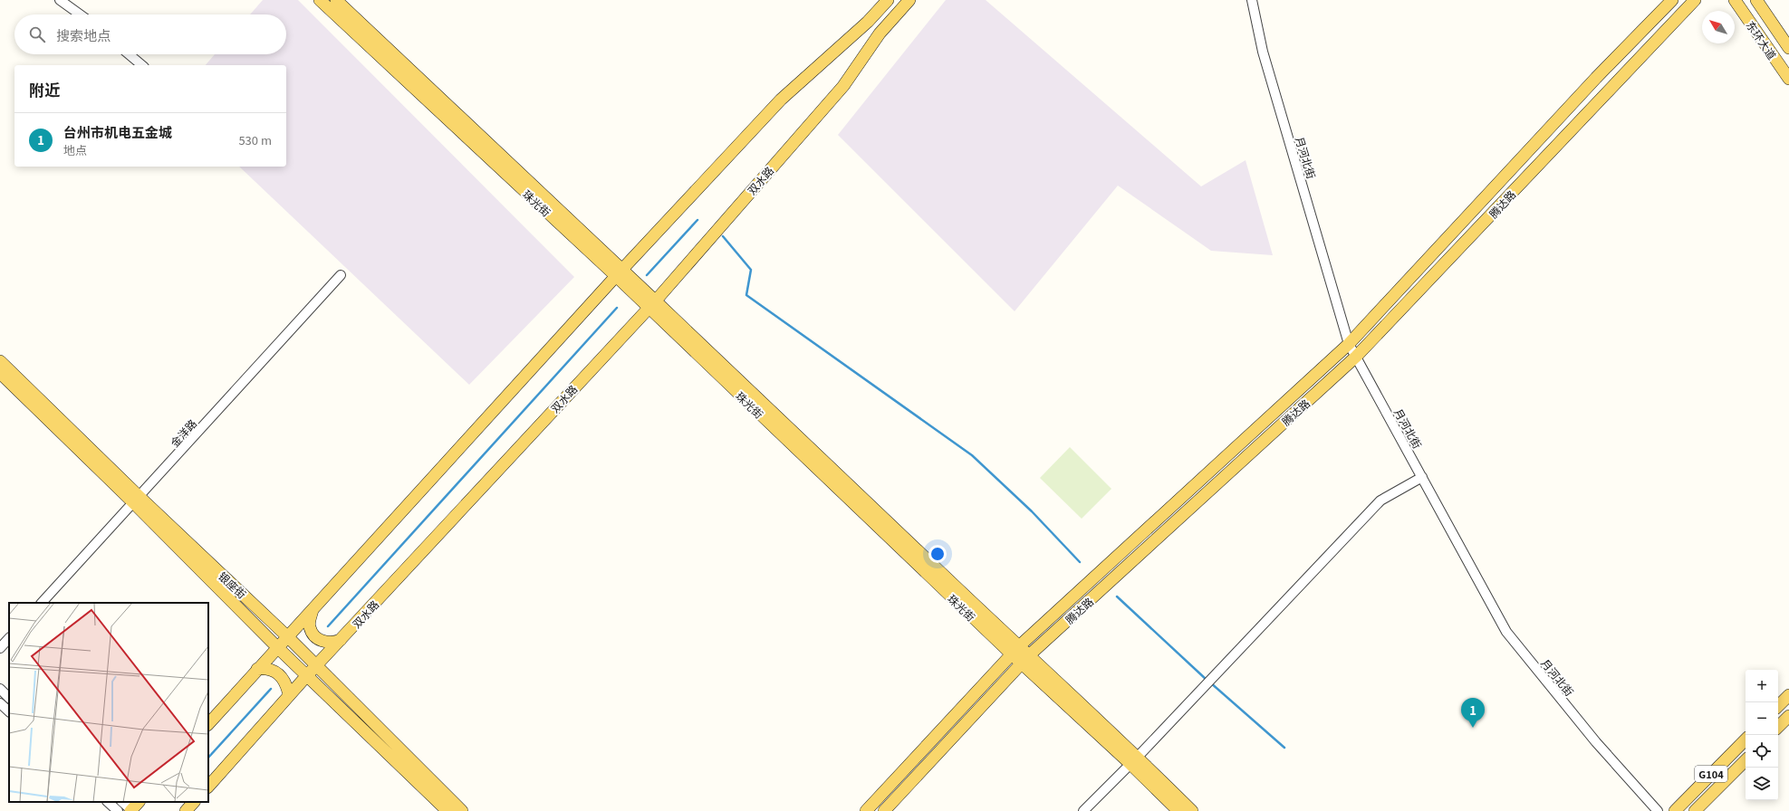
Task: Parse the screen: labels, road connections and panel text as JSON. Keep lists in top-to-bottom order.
{
  "streets": {
    "main road": [
      "东环大道",
      "双水路",
      "珠光街",
      "腾达路",
      "银座街",
      "G104"
    ],
    "street": ["月河北街", "金洋路"]
  },
  "crossings": [
    ["月河北街", "腾达路"],
    ["双水路", "珠光街"],
    ["双水路", "银座街"],
    ["珠光街", "腾达路"],
    ["金洋路", "银座街"]
  ],
  "north": "top left",
  "page": {
    "search": "搜索地点",
    "heading": "附近",
    "list": [
      {
        "mark": "1",
        "name": "台州市机电五金城",
        "note": "地点",
        "value": "530 m"
      }
    ],
    "map_buttons": ["+", "−"],
    "pins": "1"
  }
}
